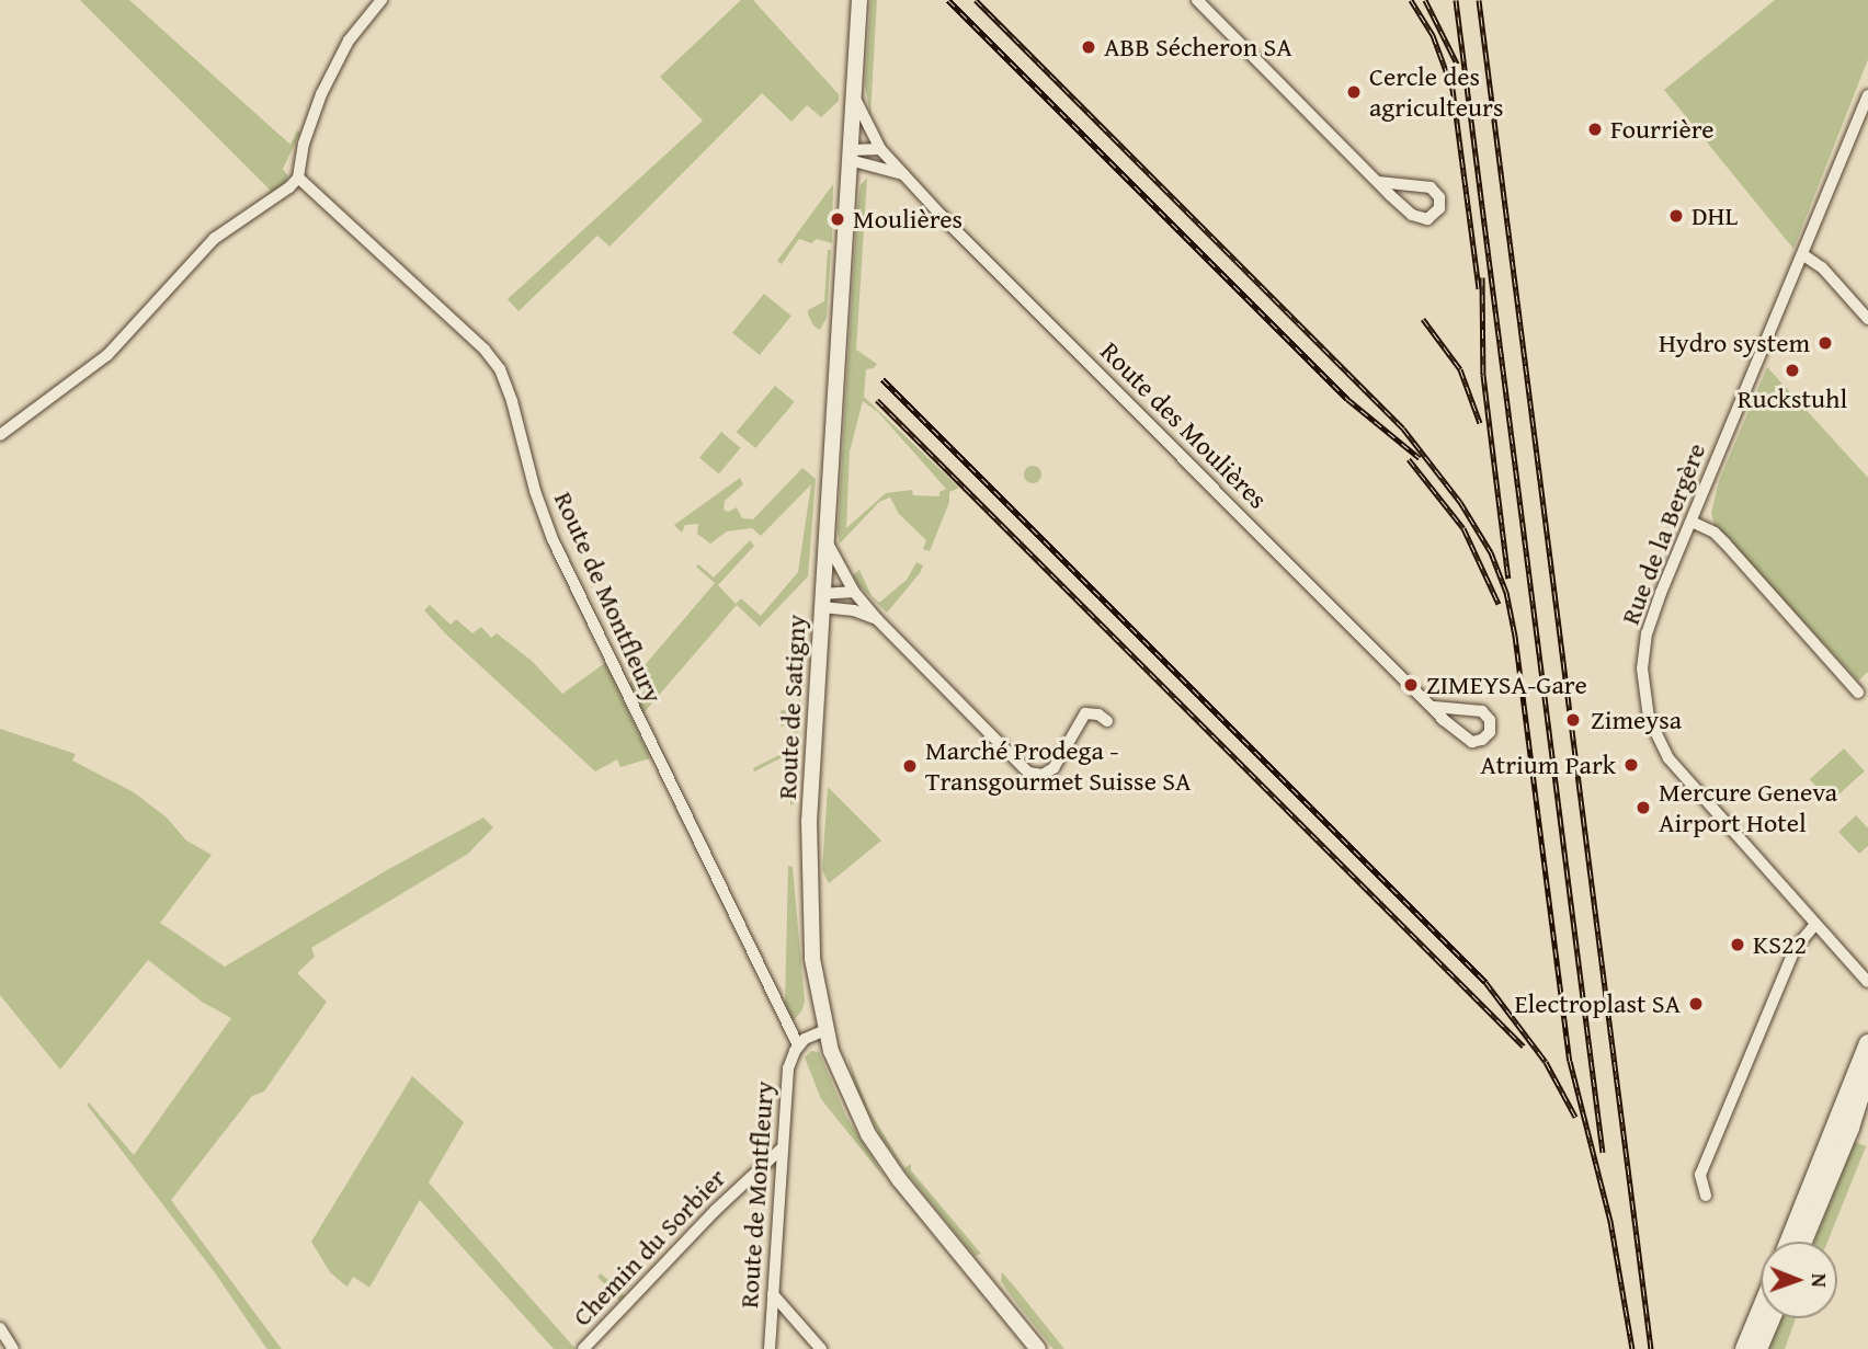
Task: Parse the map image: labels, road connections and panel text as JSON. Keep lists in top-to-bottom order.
{
  "streets": {
    "street": [
      "Route des Moulières",
      "Rue de la Bergère",
      "Route de Montfleury",
      "Route de Satigny",
      "Chemin du Sorbier"
    ]
  },
  "crossings": [
    ["Route de Montfleury", "Chemin du Sorbier"]
  ],
  "places": [
    "ABB Sécheron SA",
    "Cercle des agriculteurs",
    "Fourrière",
    "DHL",
    "Moulières",
    "Hydro system",
    "Ruckstuhl",
    "ZIMEYSA-Gare",
    "Zimeysa",
    "Atrium Park",
    "Marché Prodega - Transgourmet Suisse SA",
    "Mercure Geneva Airport Hotel",
    "KS22",
    "Electroplast SA"
  ],
  "north": "right"
}
